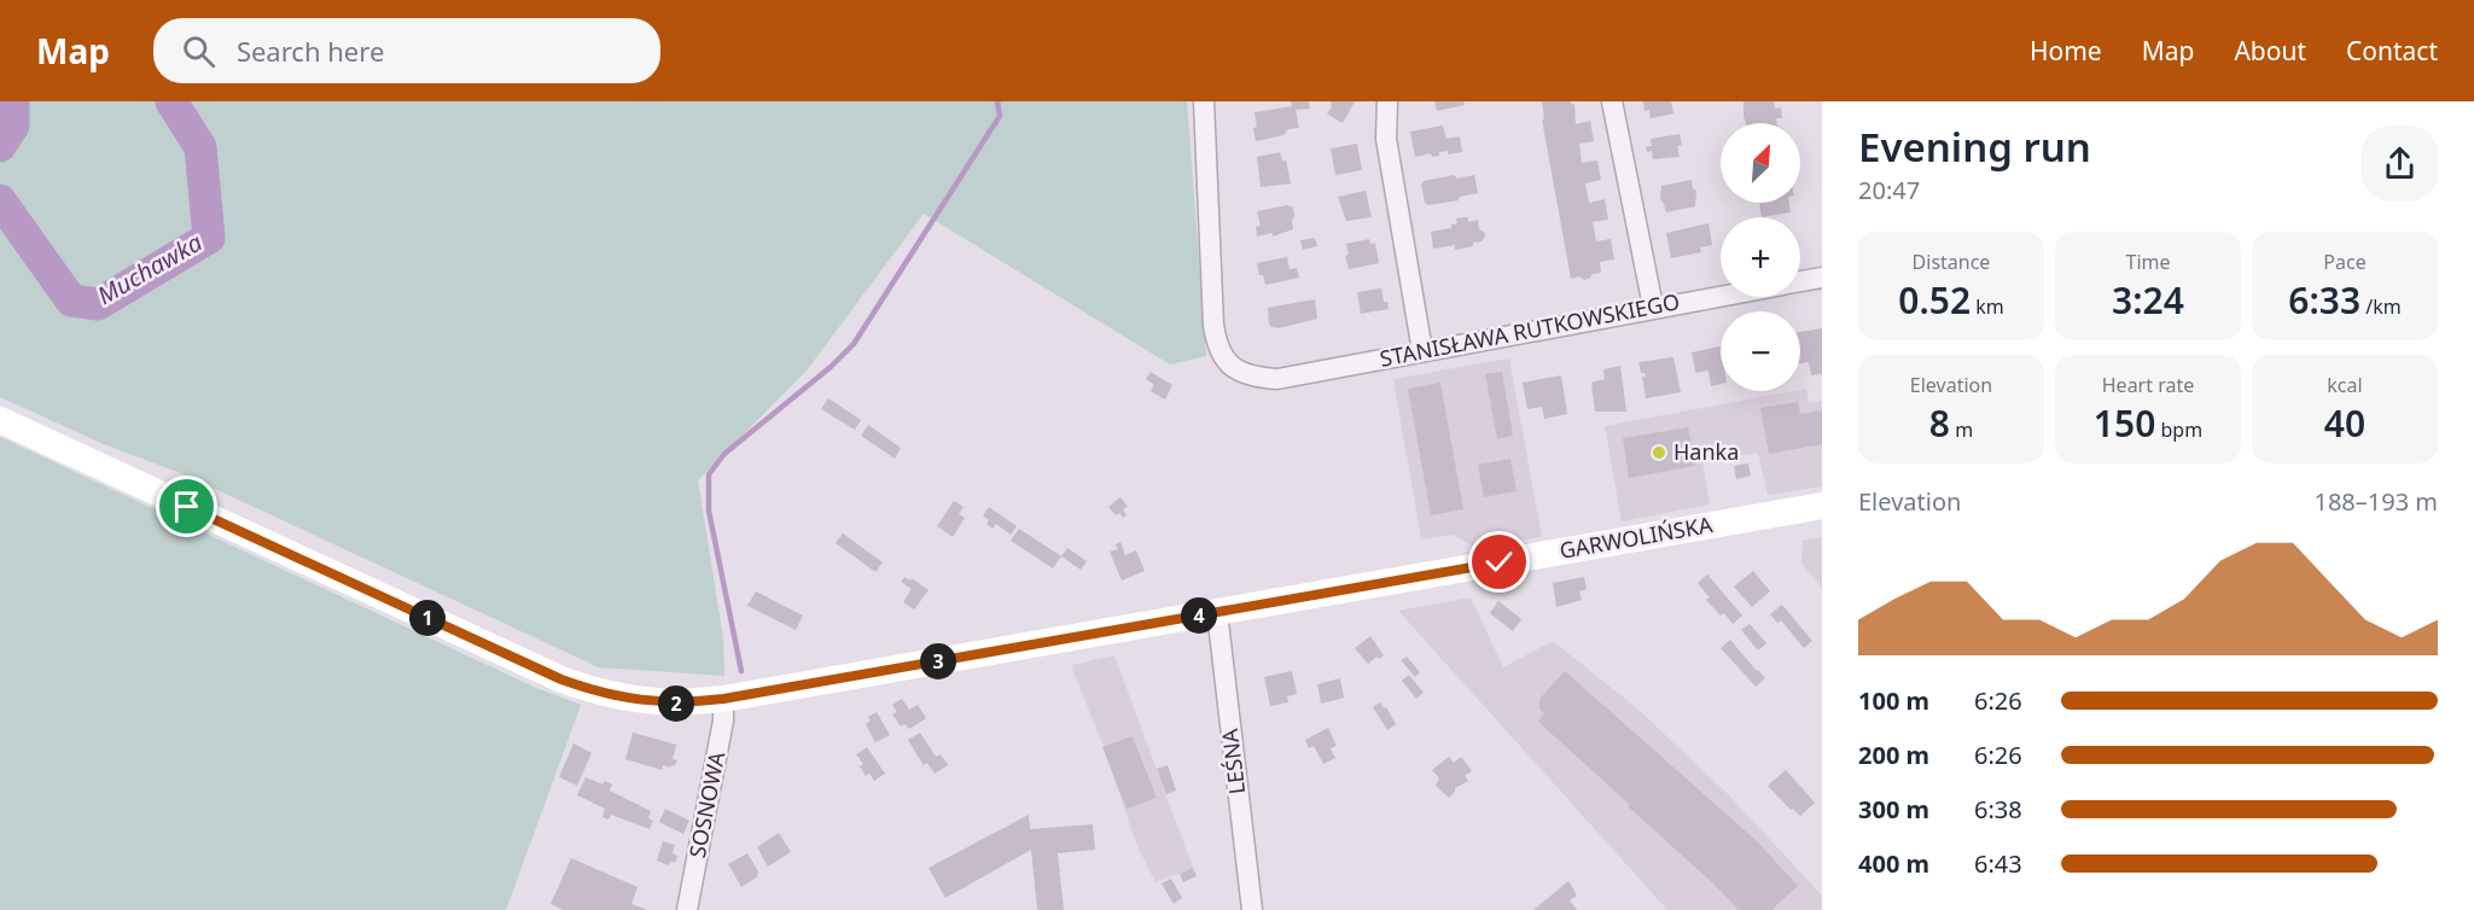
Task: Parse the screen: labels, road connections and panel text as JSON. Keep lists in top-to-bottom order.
{
  "streets": {
    "main road": ["GARWOLIŃSKA"],
    "street": ["STANISŁAWA RUTKOWSKIEGO", "LEŚNA", "SOSNOWA"]
  },
  "crossings": [
    ["GARWOLIŃSKA", "LEŚNA"],
    ["GARWOLIŃSKA", "SOSNOWA"]
  ],
  "water": ["Muchawka"],
  "places": ["Hanka"],
  "north": "top right",
  "page": {
    "header": "Map",
    "search": "Search here",
    "nav": [
      "Home",
      "Map",
      "About",
      "Contact"
    ],
    "heading": ["Evening run", "20:47"],
    "map_buttons": ["+", "−"],
    "stats": [
      ["Distance", "0.52 km"],
      ["Time", "3:24"],
      ["Pace", "6:33 /km"],
      ["Elevation", "8 m"],
      ["Heart rate", "150 bpm"],
      ["kcal", "40"]
    ],
    "chart": ["Elevation", "188–193 m"],
    "pins": [
      "4",
      "1",
      "3",
      "2"
    ],
    "list": [
      {
        "name": "100 m",
        "note": "6:26"
      },
      {
        "name": "200 m",
        "note": "6:26"
      },
      {
        "name": "300 m",
        "note": "6:38"
      },
      {
        "name": "400 m",
        "note": "6:43"
      }
    ]
  }
}
